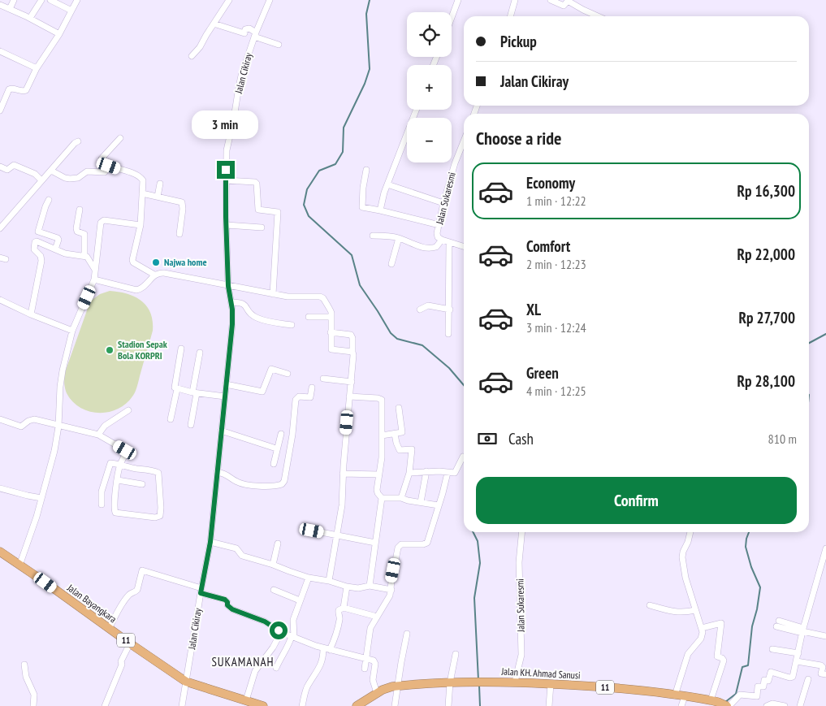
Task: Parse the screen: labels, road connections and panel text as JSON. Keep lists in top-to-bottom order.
{
  "streets": {
    "highway": ["Jalan Bayangkara", "11", "Jalan KH. Ahmad Sanusi"],
    "street": ["Jalan Cikiray", "Jalan Sukaresmi"]
  },
  "crossings": [
    ["Jalan Cikiray", "Jalan Bayangkara"],
    ["Jalan Sukaresmi", "Jalan KH. Ahmad Sanusi"]
  ],
  "districts": ["SUKAMANAH"],
  "places": ["Najwa home", "Stadion Sepak Bola KORPRI"],
  "page": {
    "map_buttons": ["+", "−"],
    "banner": ["Pickup", "Jalan Cikiray"],
    "bubble": "3 min",
    "heading": "Choose a ride",
    "list": [
      {
        "name": "Economy",
        "note": "1 min · 12:22",
        "value": "Rp 16,300"
      },
      {
        "name": "Comfort",
        "note": "2 min · 12:23",
        "value": "Rp 22,000"
      },
      {
        "name": "XL",
        "note": "3 min · 12:24",
        "value": "Rp 27,700"
      },
      {
        "name": "Green",
        "note": "4 min · 12:25",
        "value": "Rp 28,100"
      }
    ],
    "pay": ["Cash", "810 m"],
    "buttons": "Confirm"
  }
}
